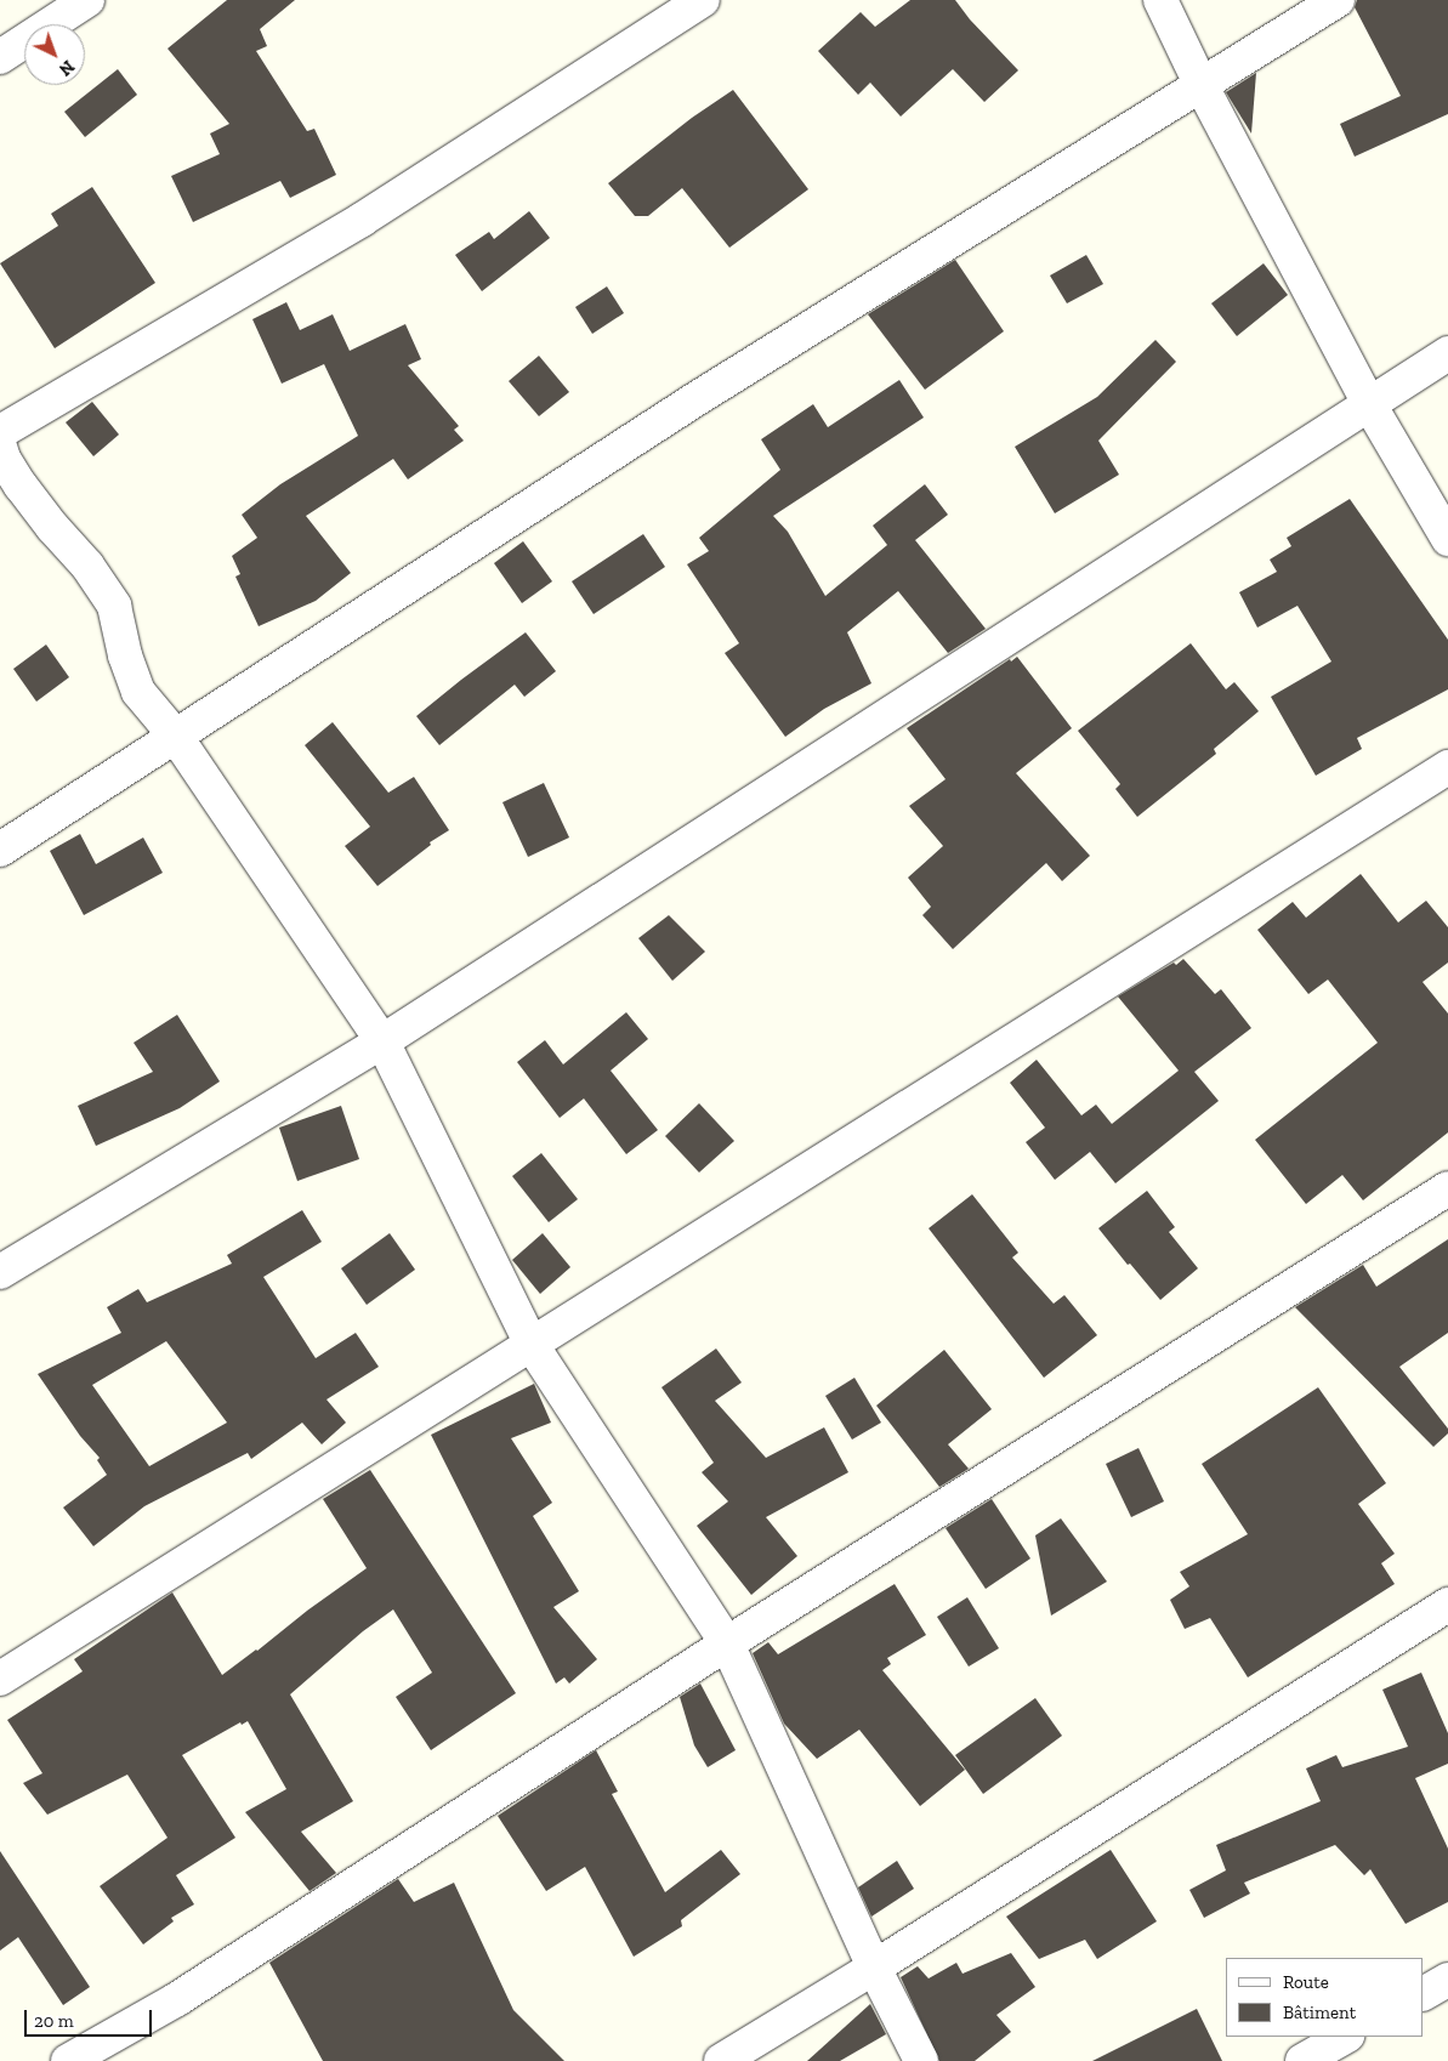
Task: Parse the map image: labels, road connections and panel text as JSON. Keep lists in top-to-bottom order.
{
  "legend": ["Route", "Bâtiment"],
  "scale_bar": "20 m",
  "north": "bottom right"
}
